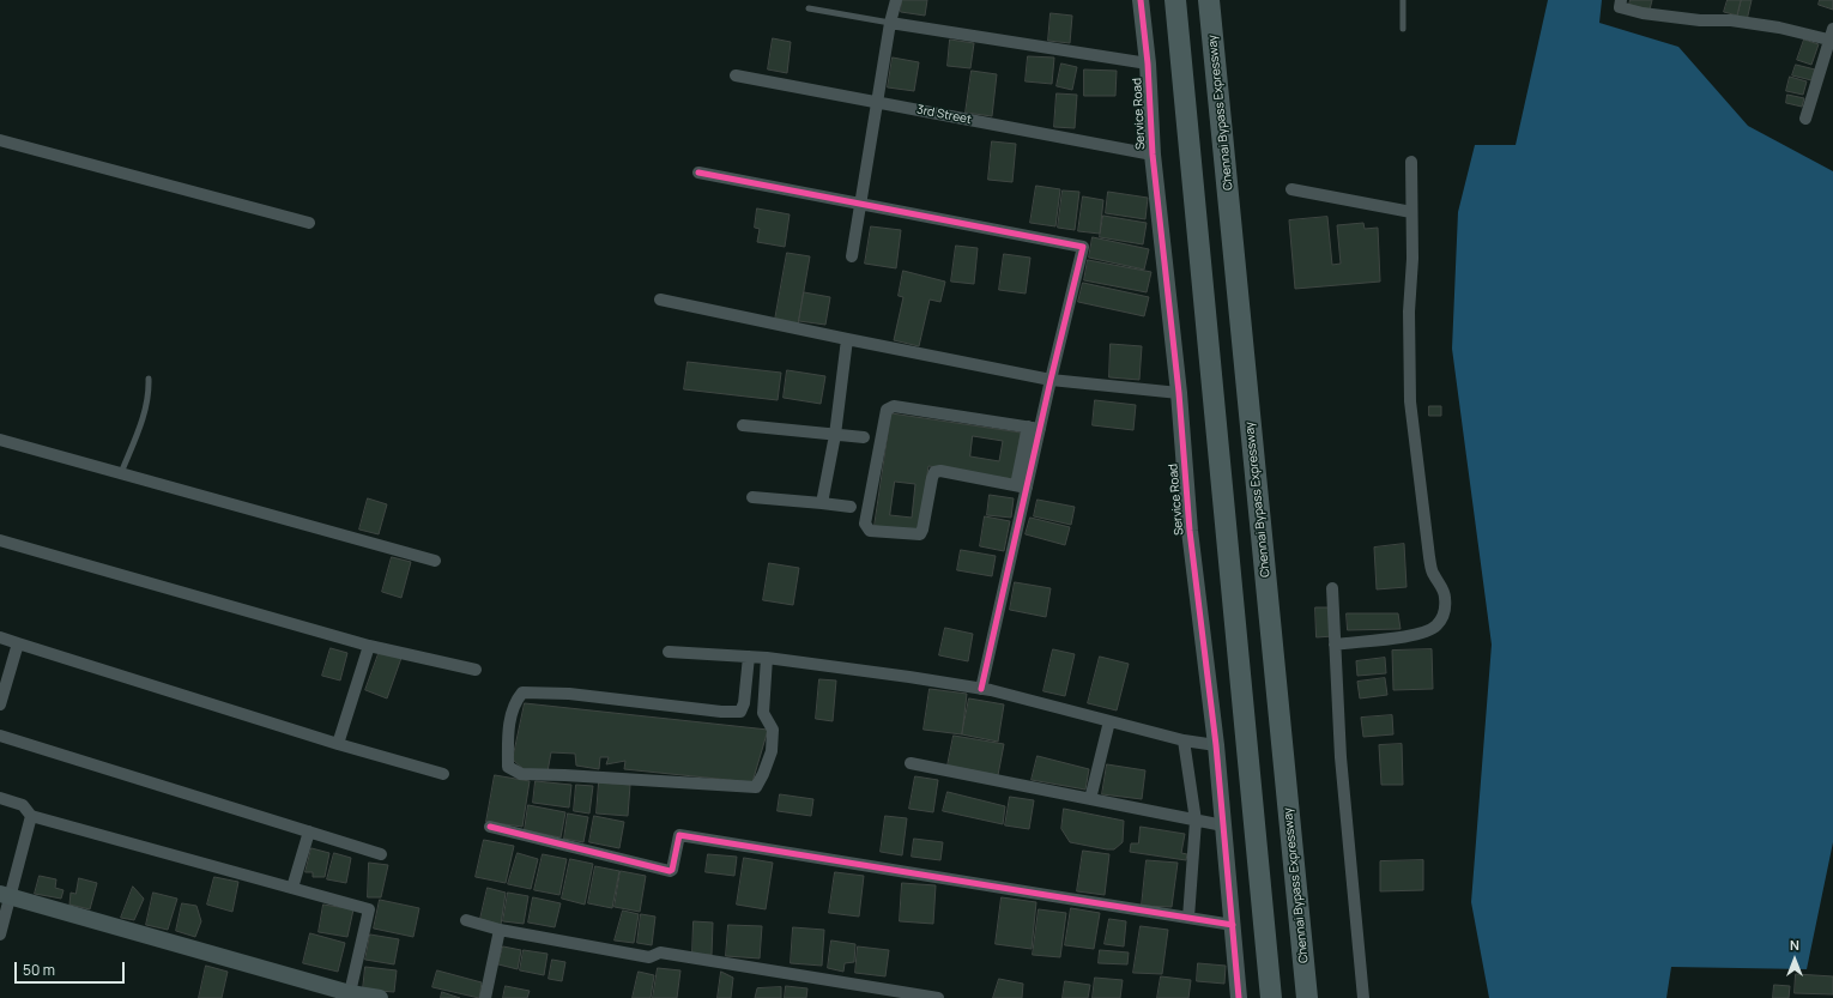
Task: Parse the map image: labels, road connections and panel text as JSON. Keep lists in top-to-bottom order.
{
  "streets": {
    "highway": ["Chennai Bypass Expressway"],
    "street": ["Service Road", "3rd Street"]
  },
  "crossings": [
    ["Service Road", "3rd Street"]
  ],
  "scale_bar": "50 m",
  "north": "top"
}
